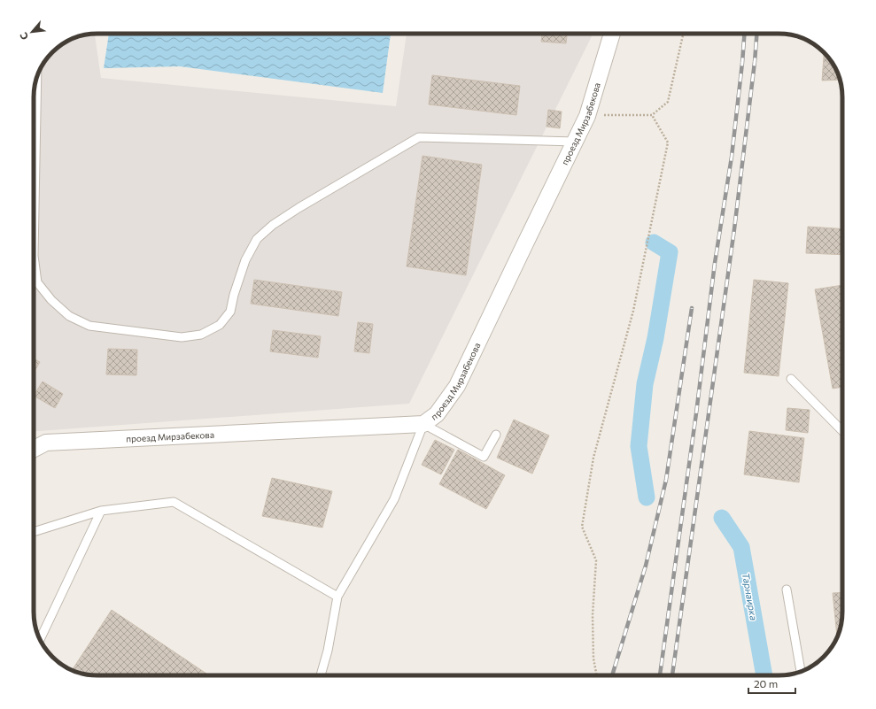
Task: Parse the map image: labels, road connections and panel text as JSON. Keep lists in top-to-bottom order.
{
  "streets": {
    "street": ["проезд Мирзабекова"]
  },
  "water": ["Тарнаирка"],
  "scale_bar": "20 m",
  "north": "bottom left"
}
